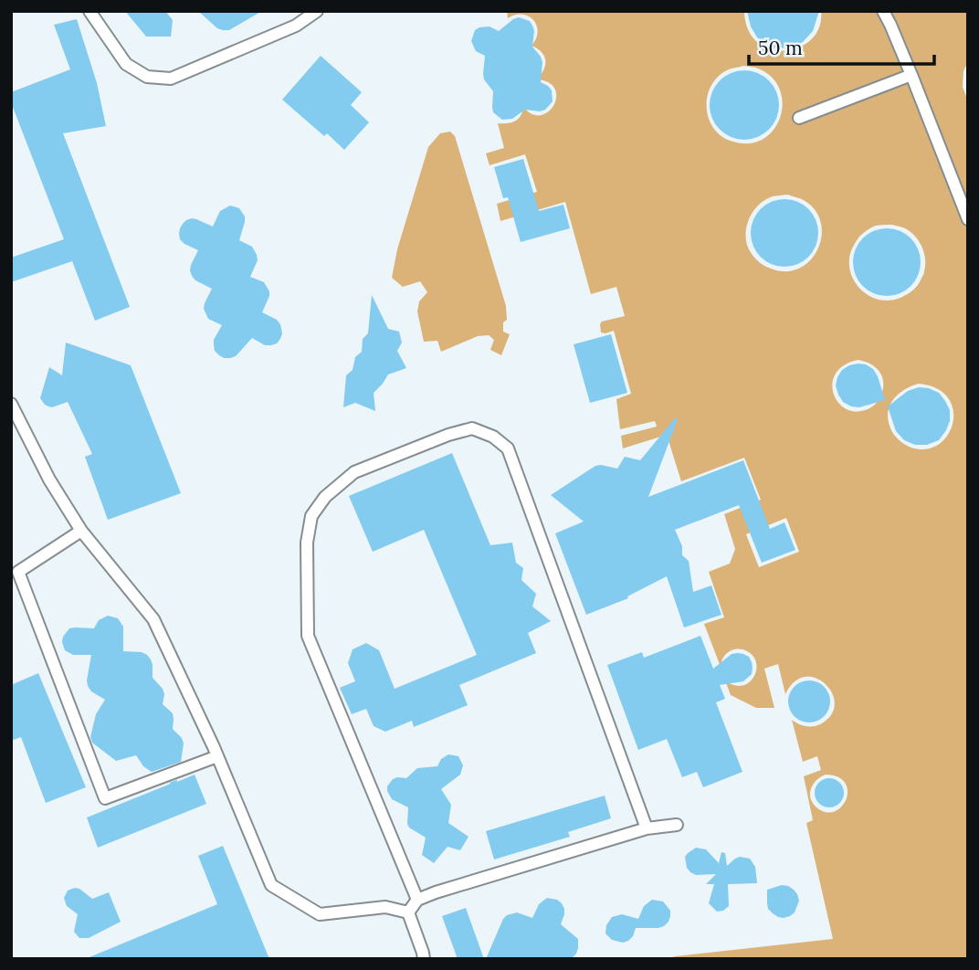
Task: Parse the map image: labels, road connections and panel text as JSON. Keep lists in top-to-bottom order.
{
  "scale_bar": "50 m"
}
